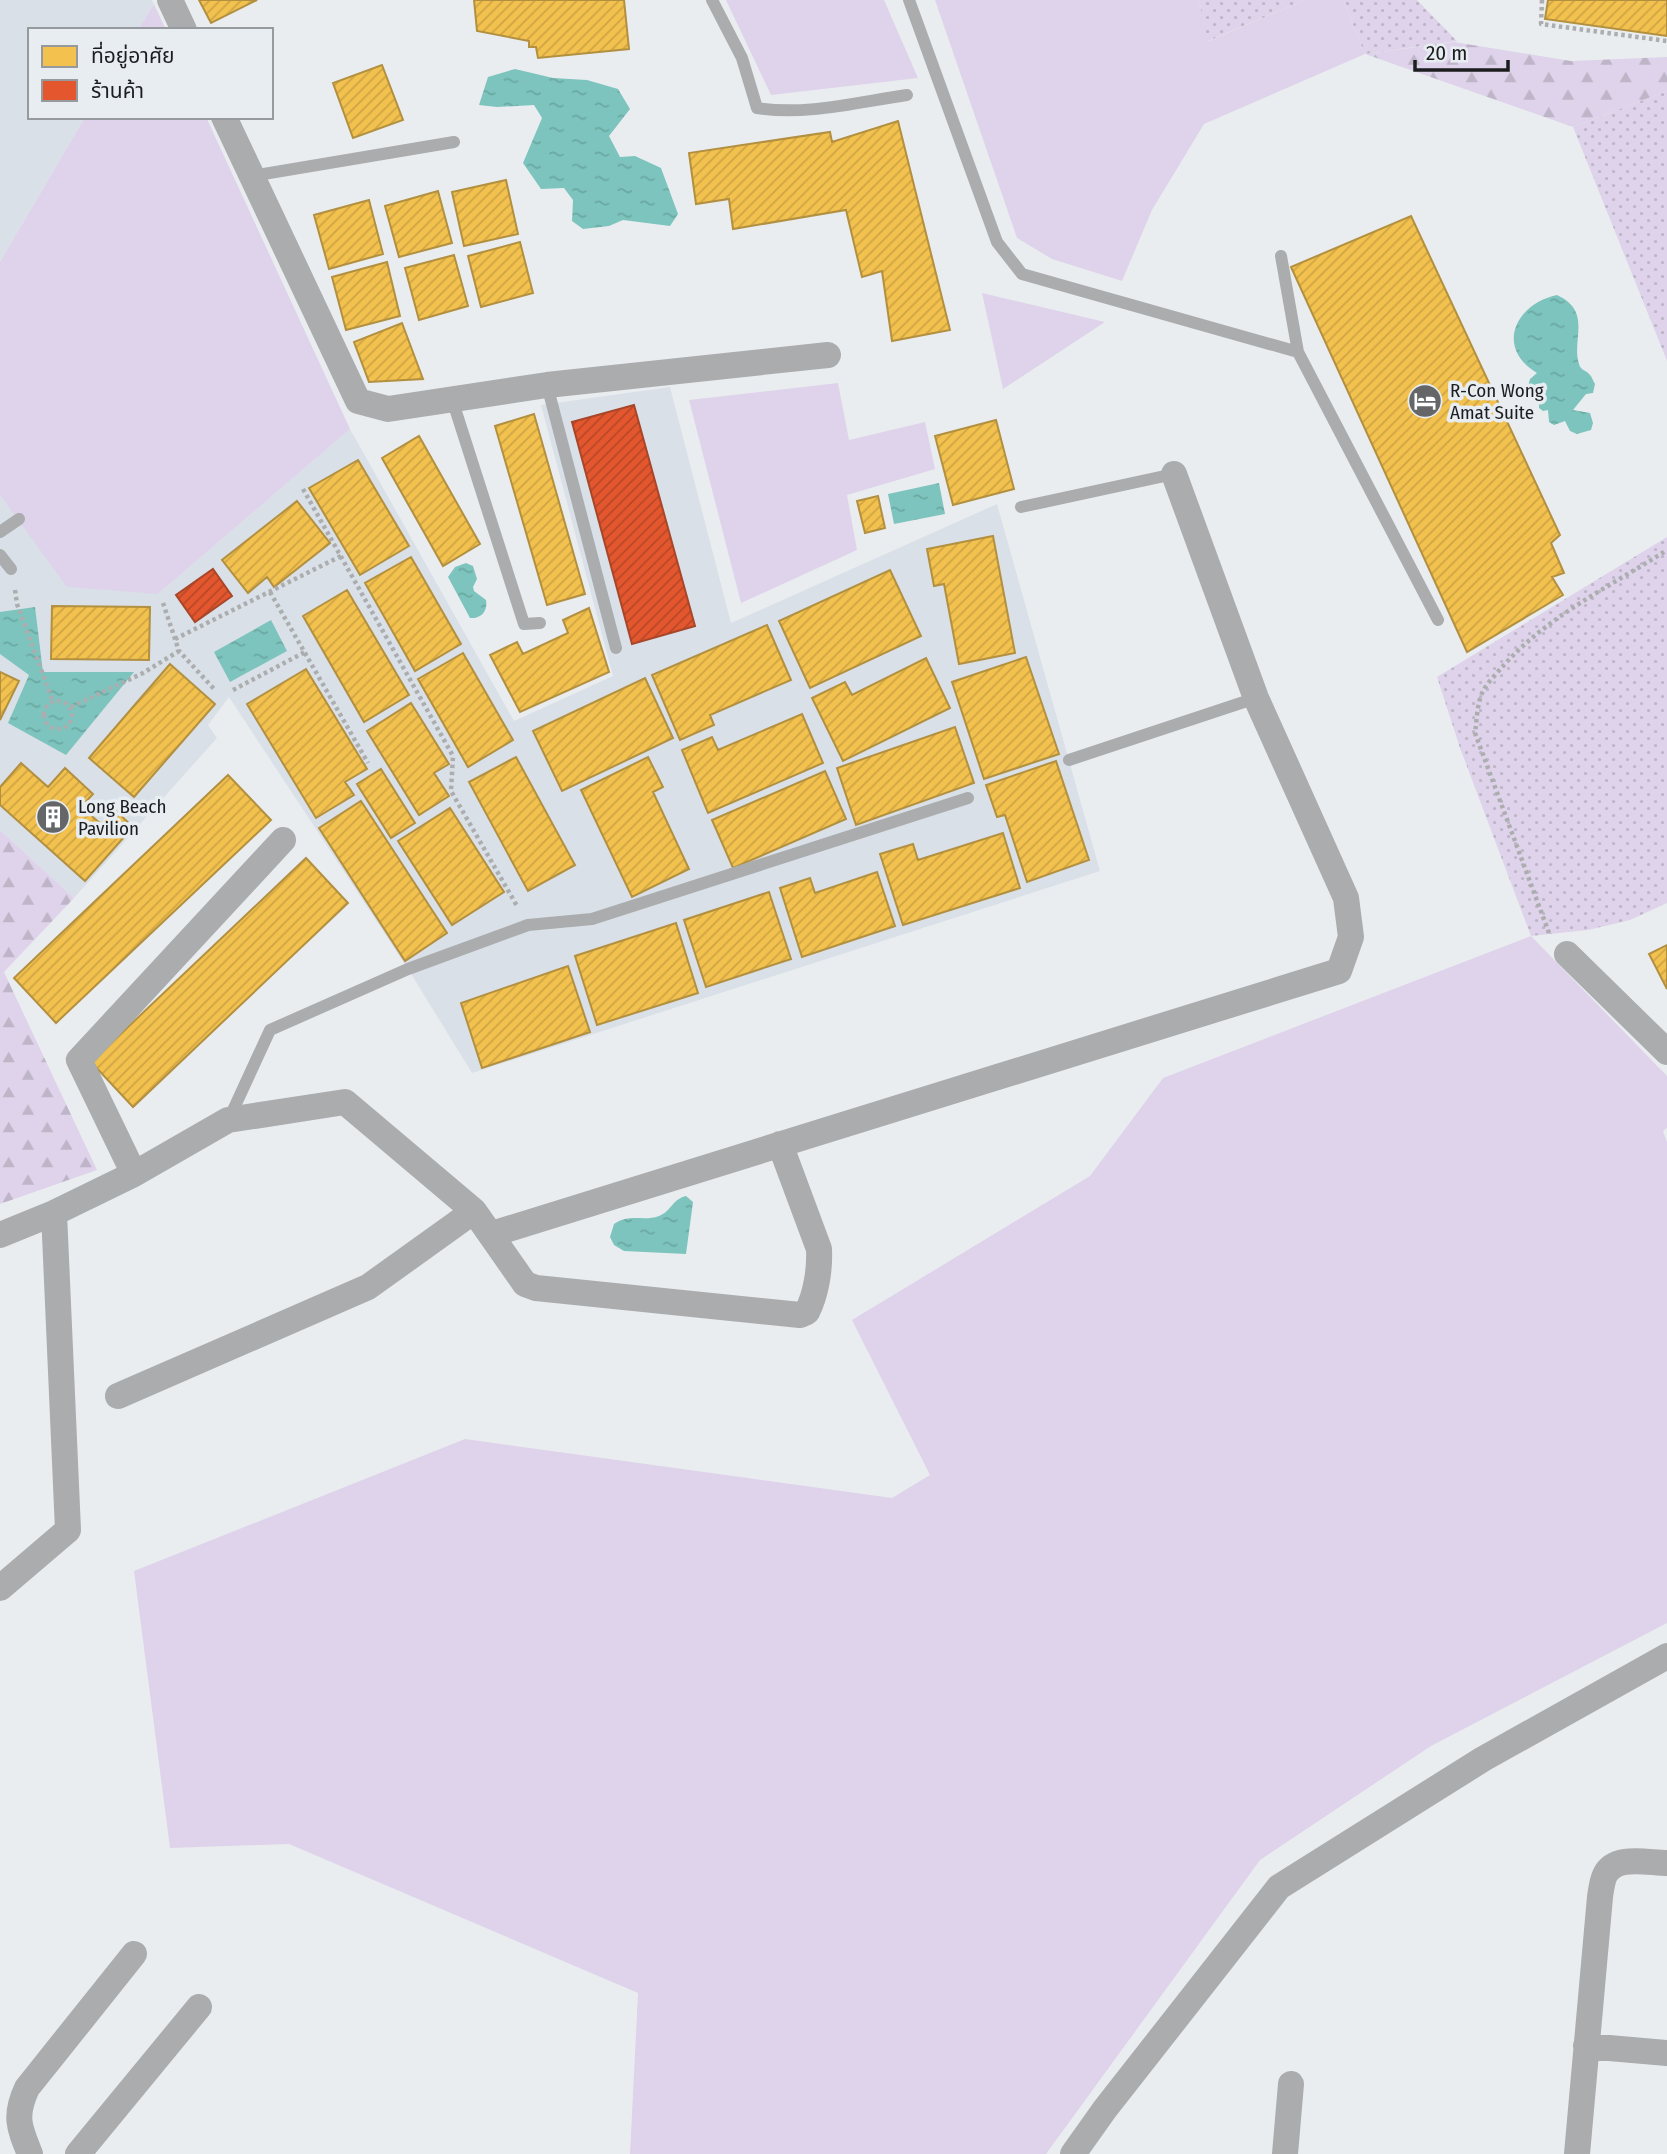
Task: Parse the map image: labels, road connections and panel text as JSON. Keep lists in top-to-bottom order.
{
  "places": {
    "hotel": ["R-Con Wong Amat Suite"],
    "building": ["Long Beach Pavilion"]
  },
  "legend": ["ที่อยู่อาศัย", "ร้านค้า"],
  "scale_bar": "20 m"
}
